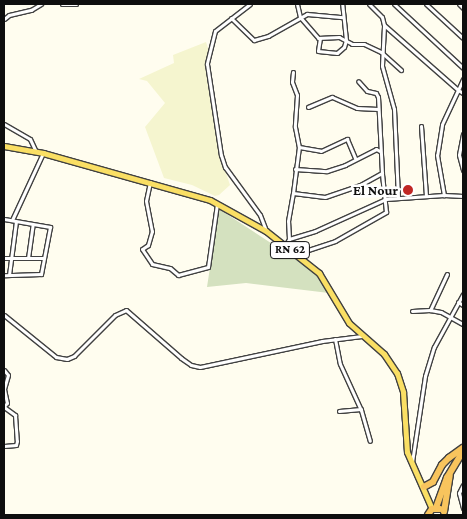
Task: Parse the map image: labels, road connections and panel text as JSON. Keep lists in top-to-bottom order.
{
  "streets": {
    "main road": ["RN 62"]
  },
  "places": ["El Nour"]
}
